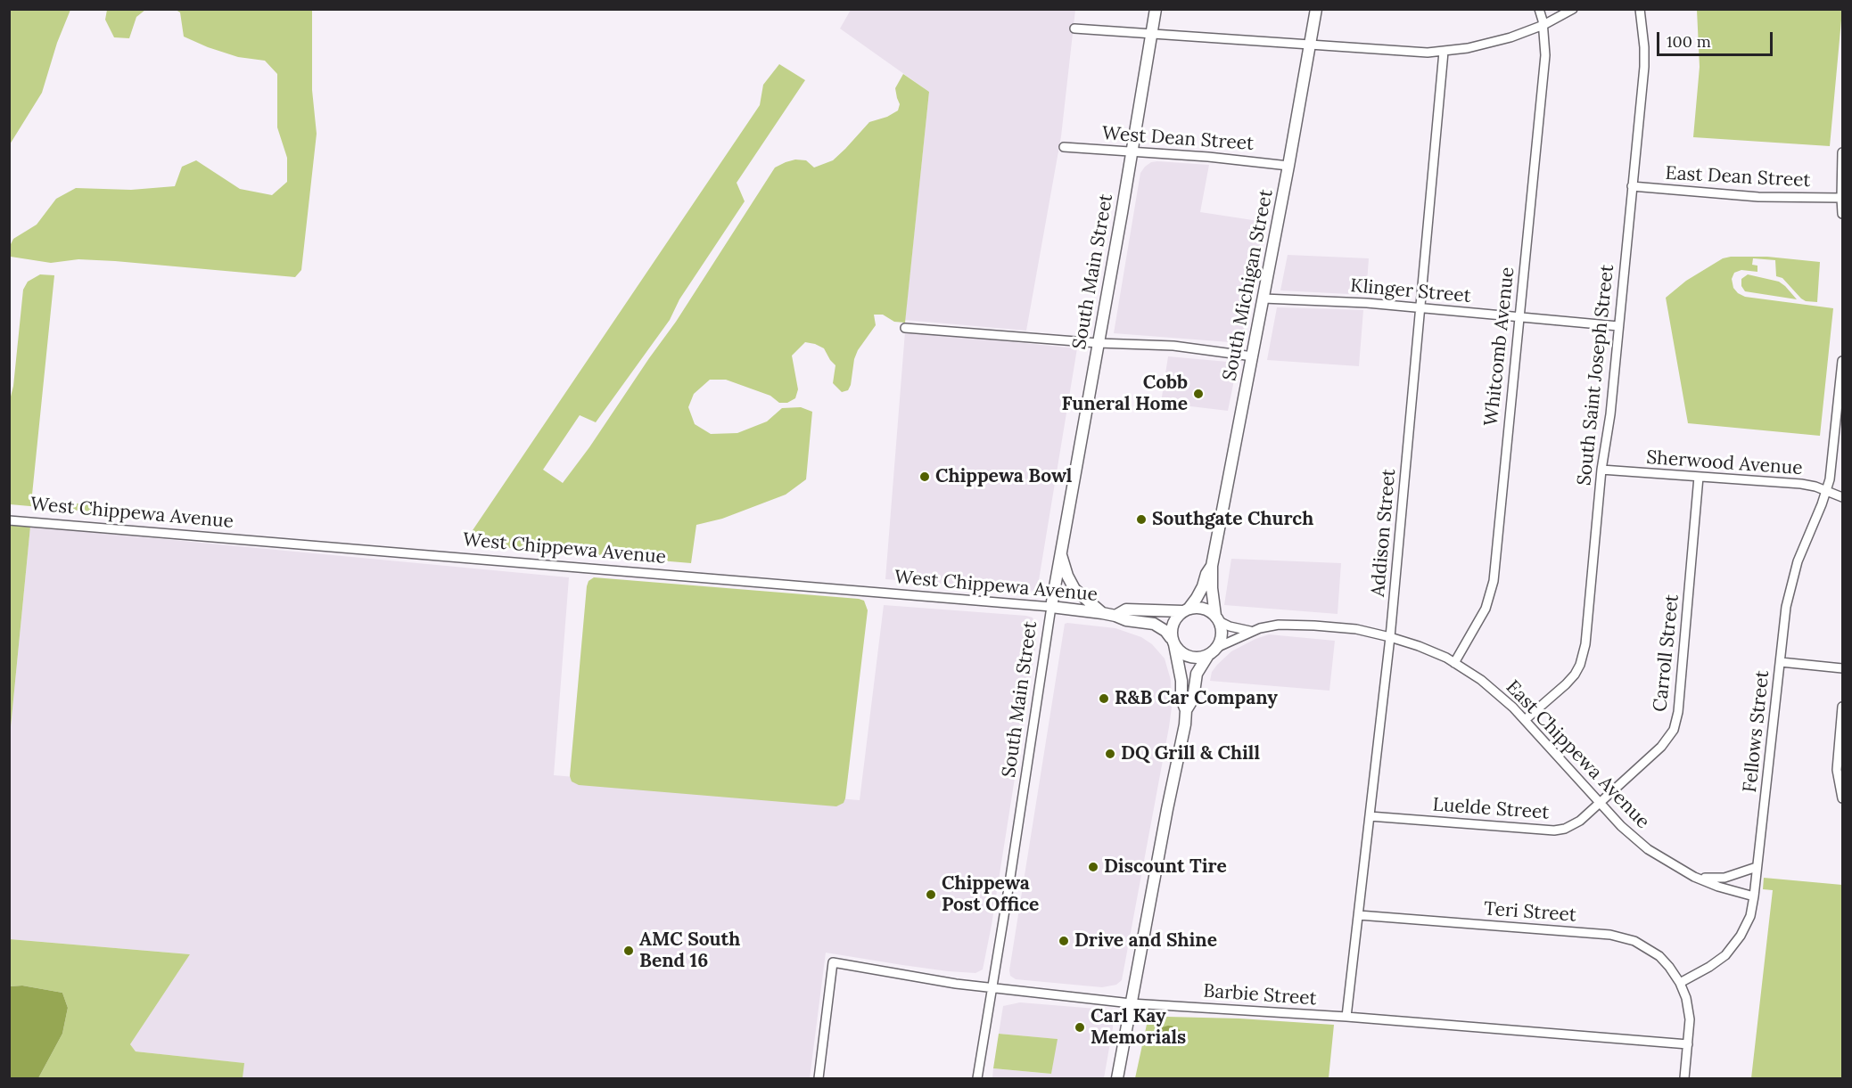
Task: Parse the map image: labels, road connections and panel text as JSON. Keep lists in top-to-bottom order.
{
  "streets": {
    "main road": ["South Main Street", "South Michigan Street", "West Chippewa Avenue"],
    "street": [
      "West Dean Street",
      "East Dean Street",
      "Klinger Street",
      "Whitcomb Avenue",
      "South Saint Joseph Street",
      "Sherwood Avenue",
      "Addison Street",
      "Carroll Street",
      "Fellows Street",
      "East Chippewa Avenue",
      "Luelde Street",
      "Teri Street",
      "Barbie Street"
    ]
  },
  "crossings": [
    ["West Dean Street", "South Main Street"],
    ["West Dean Street", "South Michigan Street"],
    ["East Dean Street", "South Saint Joseph Street"],
    ["South Main Street", "West Chippewa Avenue"],
    ["South Main Street", "Barbie Street"],
    ["South Michigan Street", "Klinger Street"],
    ["South Michigan Street", "West Chippewa Avenue"],
    ["South Michigan Street", "East Chippewa Avenue"],
    ["Klinger Street", "Whitcomb Avenue"],
    ["Klinger Street", "South Saint Joseph Street"],
    ["Klinger Street", "Addison Street"],
    ["Whitcomb Avenue", "East Chippewa Avenue"],
    ["South Saint Joseph Street", "Sherwood Avenue"],
    ["South Saint Joseph Street", "East Chippewa Avenue"],
    ["Sherwood Avenue", "Carroll Street"],
    ["Sherwood Avenue", "Fellows Street"],
    ["West Chippewa Avenue", "East Chippewa Avenue"],
    ["Addison Street", "East Chippewa Avenue"],
    ["Addison Street", "Luelde Street"],
    ["Addison Street", "Teri Street"],
    ["Addison Street", "Barbie Street"],
    ["Carroll Street", "East Chippewa Avenue"],
    ["Carroll Street", "Luelde Street"],
    ["Fellows Street", "East Chippewa Avenue"],
    ["Fellows Street", "Teri Street"],
    ["East Chippewa Avenue", "Luelde Street"]
  ],
  "places": [
    "Cobb Funeral Home",
    "Chippewa Bowl",
    "Southgate Church",
    "R&B Car Company",
    "DQ Grill & Chill",
    "Discount Tire",
    "Chippewa Post Office",
    "Drive and Shine",
    "AMC South Bend 16",
    "Carl Kay Memorials"
  ],
  "scale_bar": "100 m"
}
